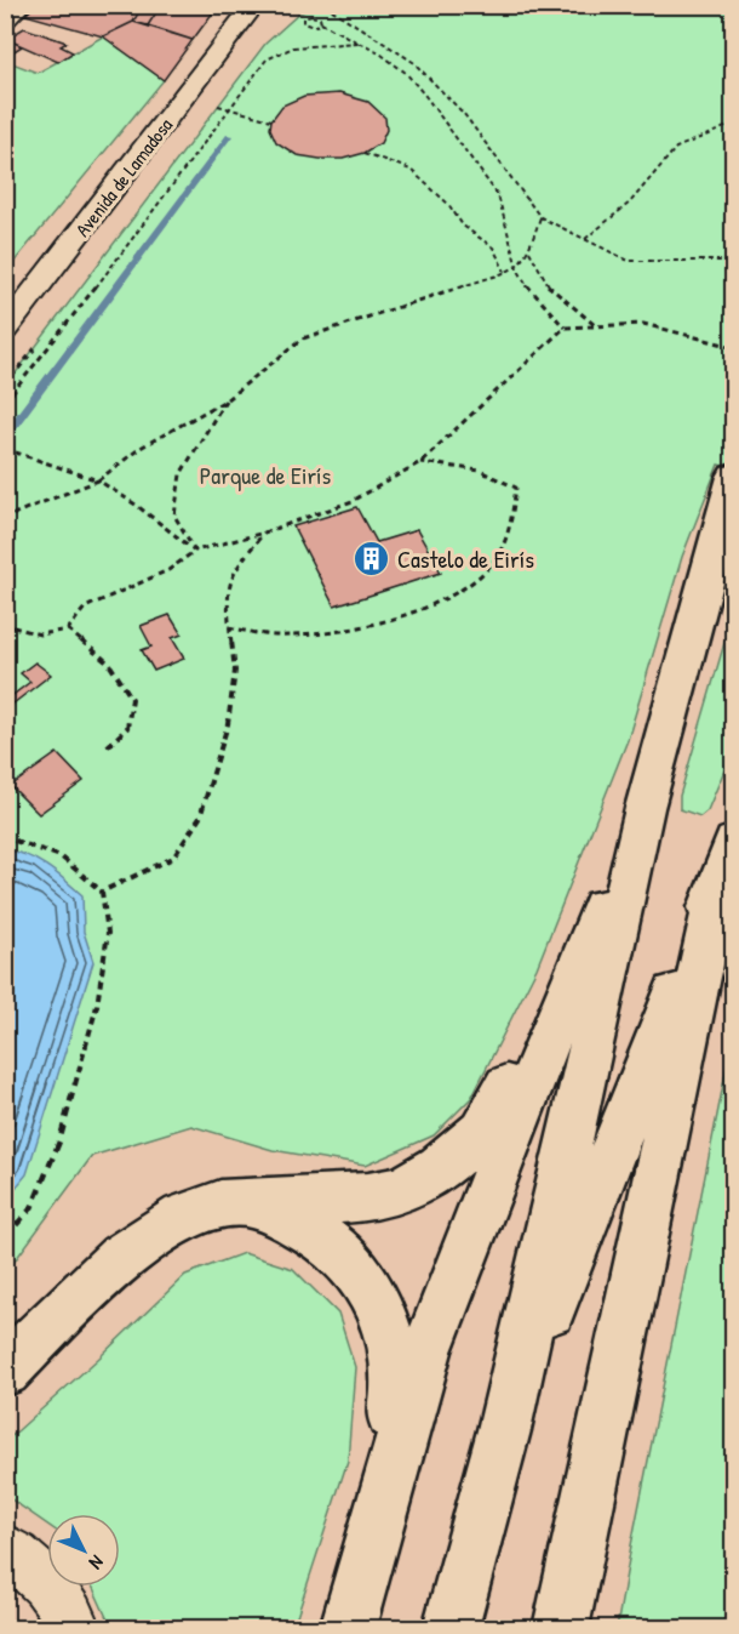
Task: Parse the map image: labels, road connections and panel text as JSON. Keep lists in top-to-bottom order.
{
  "streets": {
    "street": ["Avenida de Lamadosa"]
  },
  "parks": ["Parque de Eirís"],
  "places": {
    "building": ["Castelo de Eirís"]
  },
  "north": "bottom right"
}
